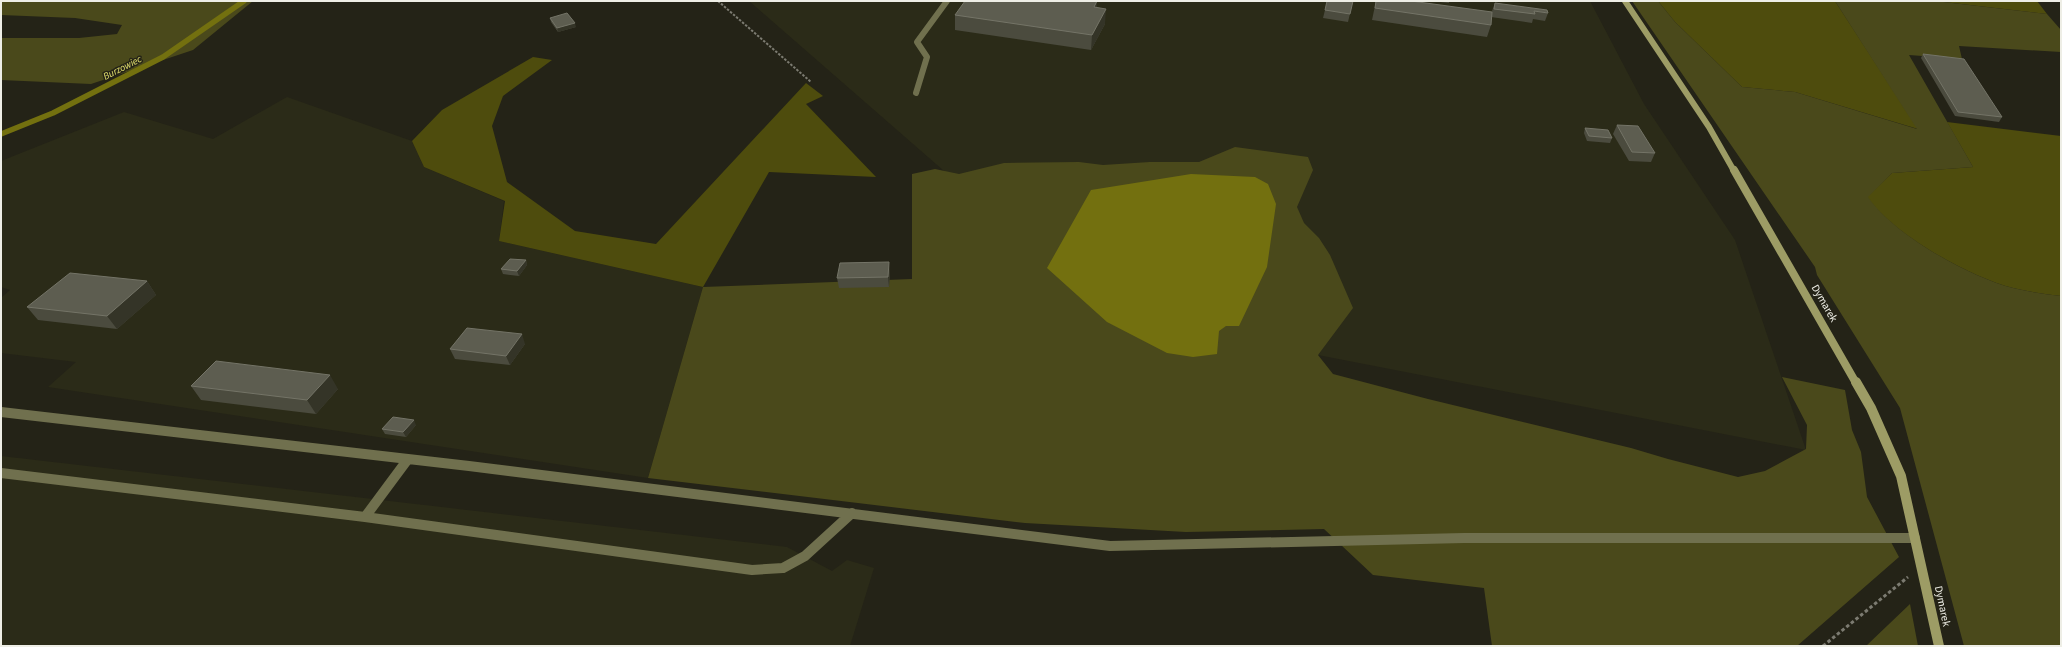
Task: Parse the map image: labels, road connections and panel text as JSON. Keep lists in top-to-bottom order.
{
  "streets": {
    "street": ["Dymarek"]
  },
  "water": ["Burzowiec"]
}
